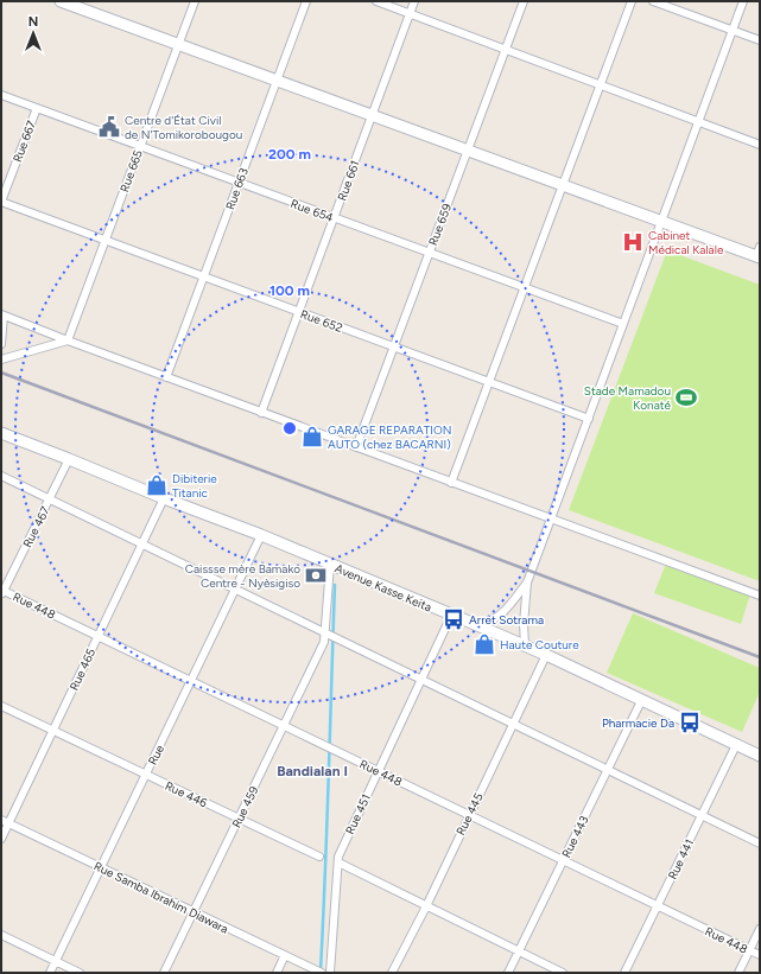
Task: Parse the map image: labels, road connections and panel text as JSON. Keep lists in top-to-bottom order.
{
  "streets": {
    "main road": ["Avenue Kasse Keita"],
    "street": [
      "Rue 667",
      "Rue 665",
      "Rue 661",
      "Rue 663",
      "Rue 654",
      "Rue 659",
      "Rue 652",
      "Rue 467",
      "Rue 448",
      "Rue 465",
      "Rue",
      "Rue 446",
      "Rue 459",
      "Rue 451",
      "Rue 445",
      "Rue 443",
      "Rue 441",
      "Rue Samba Ibrahim Diawara"
    ]
  },
  "crossings": [
    ["Rue 667", "Rue 654"],
    ["Rue 667", "Rue 652"],
    ["Rue 665", "Rue 654"],
    ["Rue 665", "Rue 652"],
    ["Rue 661", "Rue 654"],
    ["Rue 661", "Rue 652"],
    ["Rue 663", "Rue 654"],
    ["Rue 663", "Rue 652"],
    ["Rue 654", "Rue 659"],
    ["Rue 659", "Rue 652"],
    ["Rue 467", "Avenue Kasse Keita"],
    ["Rue 467", "Rue 448"],
    ["Avenue Kasse Keita", "Rue 465"],
    ["Avenue Kasse Keita", "Rue"],
    ["Avenue Kasse Keita", "Rue 451"],
    ["Avenue Kasse Keita", "Rue 445"],
    ["Avenue Kasse Keita", "Rue 443"],
    ["Avenue Kasse Keita", "Rue 441"],
    ["Rue 448", "Rue 465"],
    ["Rue 448", "Rue"],
    ["Rue 448", "Rue 459"],
    ["Rue 448", "Rue 451"],
    ["Rue 448", "Rue 445"],
    ["Rue 448", "Rue 443"],
    ["Rue 448", "Rue 441"],
    ["Rue 465", "Rue 446"],
    ["Rue 465", "Rue Samba Ibrahim Diawara"],
    ["Rue", "Rue 446"],
    ["Rue", "Rue Samba Ibrahim Diawara"],
    ["Rue 446", "Rue 459"],
    ["Rue 459", "Rue Samba Ibrahim Diawara"]
  ],
  "districts": ["Bandialan I"],
  "places": {
    "public building": ["Centre d'État Civil de N'Tomikorobougou"],
    "hospital": ["Cabinet Médical Kalale"],
    "sports": ["Stade Mamadou Konaté"],
    "shop": ["GARAGE REPARATION AUTO (chez BACARNI)", "Dibiterie Titanic", "Haute Couture"],
    "bank": ["Caissse mère Bamako Centre - Nyèsigiso"],
    "bus stop": ["Arret Sotrama", "Pharmacie Da"]
  },
  "north": "top",
  "rings": ["200 m", "100 m"]
}
